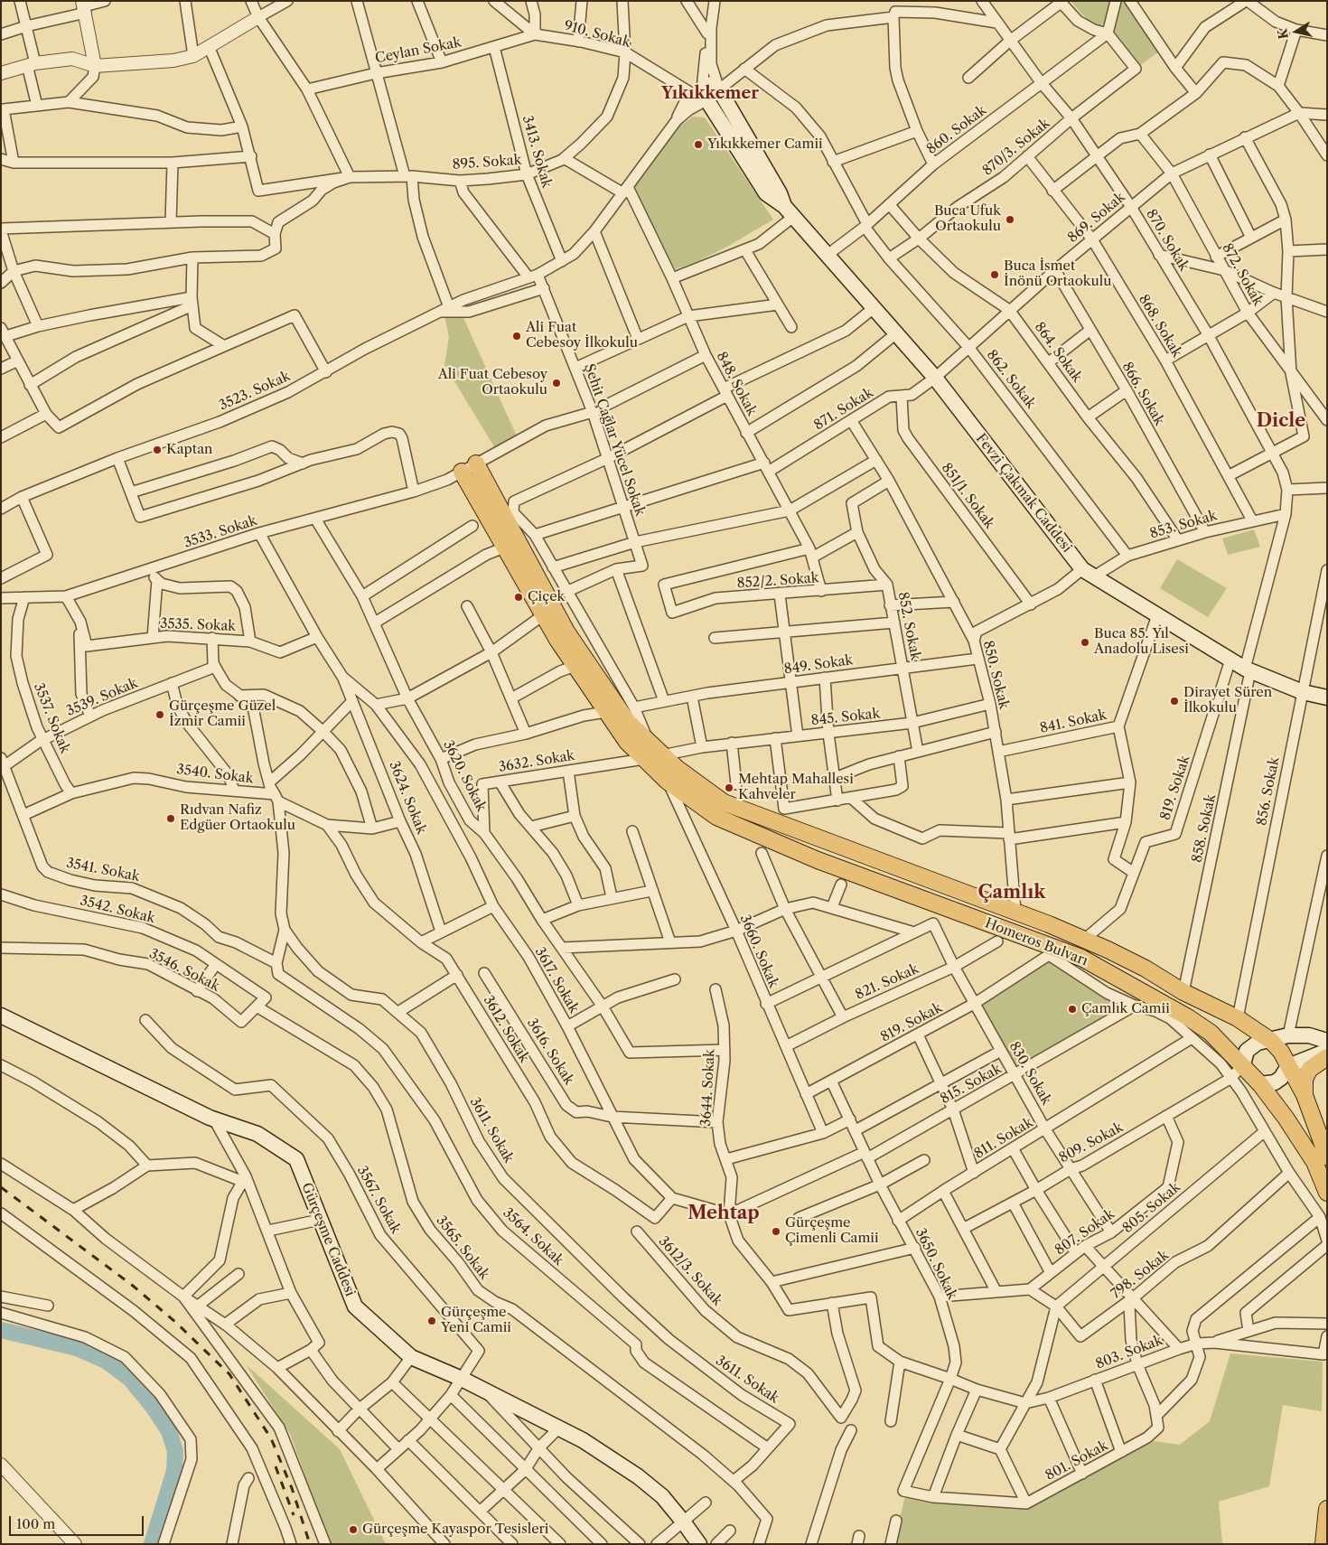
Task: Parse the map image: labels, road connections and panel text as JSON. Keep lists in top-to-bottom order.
{
  "streets": {
    "main road": ["Fevzi Çakmak Caddesi", "Homeros Bulvarı", "Gürçeşme Caddesi"],
    "street": [
      "910. Sokak",
      "Ceylan Sokak",
      "860. Sokak",
      "870/3. Sokak",
      "3413. Sokak",
      "895. Sokak",
      "869. Sokak",
      "870. Sokak",
      "872. Sokak",
      "868. Sokak",
      "864. Sokak",
      "862. Sokak",
      "848. Sokak",
      "3523. Sokak",
      "866. Sokak",
      "871. Sokak",
      "Şehit Çağlar Yücel Sokak",
      "851/1. Sokak",
      "853. Sokak",
      "3533. Sokak",
      "852/2. Sokak",
      "3535. Sokak",
      "852. Sokak",
      "849. Sokak",
      "850. Sokak",
      "3539. Sokak",
      "845. Sokak",
      "3537. Sokak",
      "841. Sokak",
      "3632. Sokak",
      "3540. Sokak",
      "3620. Sokak",
      "819. Sokak",
      "856. Sokak",
      "3624. Sokak",
      "858. Sokak",
      "3541. Sokak",
      "3542. Sokak",
      "3660. Sokak",
      "3546. Sokak",
      "3617. Sokak",
      "821. Sokak",
      "3612. Sokak",
      "3616. Sokak",
      "830. Sokak",
      "815. Sokak",
      "3644. Sokak",
      "3611. Sokak",
      "811. Sokak",
      "809. Sokak",
      "3567. Sokak",
      "805. Sokak",
      "807. Sokak",
      "3564. Sokak",
      "3565. Sokak",
      "3650. Sokak",
      "3612/3. Sokak",
      "798. Sokak",
      "803. Sokak",
      "801. Sokak"
    ]
  },
  "crossings": [
    ["910. Sokak", "Ceylan Sokak"],
    ["910. Sokak", "895. Sokak"],
    ["910. Sokak", "3523. Sokak"],
    ["910. Sokak", "Fevzi Çakmak Caddesi"],
    ["Ceylan Sokak", "3413. Sokak"],
    ["860. Sokak", "870/3. Sokak"],
    ["860. Sokak", "870. Sokak"],
    ["860. Sokak", "864. Sokak"],
    ["860. Sokak", "862. Sokak"],
    ["860. Sokak", "Fevzi Çakmak Caddesi"],
    ["870/3. Sokak", "870. Sokak"],
    ["870/3. Sokak", "868. Sokak"],
    ["870/3. Sokak", "864. Sokak"],
    ["870/3. Sokak", "862. Sokak"],
    ["3413. Sokak", "895. Sokak"],
    ["3413. Sokak", "3523. Sokak"],
    ["895. Sokak", "Şehit Çağlar Yücel Sokak"],
    ["869. Sokak", "870. Sokak"],
    ["869. Sokak", "872. Sokak"],
    ["869. Sokak", "868. Sokak"],
    ["869. Sokak", "864. Sokak"],
    ["869. Sokak", "862. Sokak"],
    ["869. Sokak", "866. Sokak"],
    ["869. Sokak", "871. Sokak"],
    ["869. Sokak", "Fevzi Çakmak Caddesi"],
    ["870. Sokak", "872. Sokak"],
    ["870. Sokak", "853. Sokak"],
    ["870. Sokak", "858. Sokak"],
    ["868. Sokak", "853. Sokak"],
    ["864. Sokak", "853. Sokak"],
    ["862. Sokak", "853. Sokak"],
    ["848. Sokak", "3523. Sokak"],
    ["848. Sokak", "871. Sokak"],
    ["848. Sokak", "3533. Sokak"],
    ["848. Sokak", "852/2. Sokak"],
    ["3523. Sokak", "Şehit Çağlar Yücel Sokak"],
    ["3523. Sokak", "Fevzi Çakmak Caddesi"],
    ["866. Sokak", "853. Sokak"],
    ["871. Sokak", "Şehit Çağlar Yücel Sokak"],
    ["871. Sokak", "Fevzi Çakmak Caddesi"],
    ["871. Sokak", "851/1. Sokak"],
    ["871. Sokak", "850. Sokak"],
    ["Şehit Çağlar Yücel Sokak", "3533. Sokak"],
    ["Fevzi Çakmak Caddesi", "853. Sokak"],
    ["Fevzi Çakmak Caddesi", "841. Sokak"],
    ["Fevzi Çakmak Caddesi", "819. Sokak"],
    ["Fevzi Çakmak Caddesi", "856. Sokak"],
    ["Fevzi Çakmak Caddesi", "858. Sokak"],
    ["851/1. Sokak", "853. Sokak"],
    ["853. Sokak", "850. Sokak"],
    ["853. Sokak", "858. Sokak"],
    ["3533. Sokak", "3537. Sokak"],
    ["3533. Sokak", "3620. Sokak"],
    ["3533. Sokak", "Homeros Bulvarı"],
    ["3533. Sokak", "3617. Sokak"],
    ["852/2. Sokak", "852. Sokak"],
    ["3535. Sokak", "3617. Sokak"],
    ["852. Sokak", "849. Sokak"],
    ["852. Sokak", "850. Sokak"],
    ["852. Sokak", "845. Sokak"],
    ["849. Sokak", "850. Sokak"],
    ["850. Sokak", "845. Sokak"],
    ["850. Sokak", "841. Sokak"],
    ["850. Sokak", "Homeros Bulvarı"],
    ["3539. Sokak", "3537. Sokak"],
    ["845. Sokak", "3632. Sokak"],
    ["845. Sokak", "Homeros Bulvarı"],
    ["3537. Sokak", "3540. Sokak"],
    ["3632. Sokak", "3620. Sokak"],
    ["3632. Sokak", "Homeros Bulvarı"],
    ["3540. Sokak", "3624. Sokak"],
    ["3540. Sokak", "3541. Sokak"],
    ["3540. Sokak", "3612. Sokak"],
    ["3620. Sokak", "3644. Sokak"],
    ["819. Sokak", "Homeros Bulvarı"],
    ["819. Sokak", "3660. Sokak"],
    ["819. Sokak", "830. Sokak"],
    ["819. Sokak", "3650. Sokak"],
    ["856. Sokak", "Homeros Bulvarı"],
    ["3624. Sokak", "3617. Sokak"],
    ["858. Sokak", "Homeros Bulvarı"],
    ["3541. Sokak", "3564. Sokak"],
    ["3542. Sokak", "3546. Sokak"],
    ["3542. Sokak", "3565. Sokak"],
    ["Homeros Bulvarı", "3660. Sokak"],
    ["Homeros Bulvarı", "809. Sokak"],
    ["3660. Sokak", "821. Sokak"],
    ["3546. Sokak", "3565. Sokak"],
    ["3617. Sokak", "3612. Sokak"],
    ["3617. Sokak", "3616. Sokak"],
    ["3617. Sokak", "815. Sokak"],
    ["3617. Sokak", "3644. Sokak"],
    ["821. Sokak", "830. Sokak"],
    ["3616. Sokak", "3644. Sokak"],
    ["830. Sokak", "815. Sokak"],
    ["830. Sokak", "811. Sokak"],
    ["830. Sokak", "809. Sokak"],
    ["830. Sokak", "807. Sokak"],
    ["815. Sokak", "3644. Sokak"],
    ["815. Sokak", "3650. Sokak"],
    ["3611. Sokak", "3564. Sokak"],
    ["811. Sokak", "3650. Sokak"],
    ["809. Sokak", "807. Sokak"],
    ["3567. Sokak", "Gürçeşme Caddesi"],
    ["805. Sokak", "798. Sokak"],
    ["807. Sokak", "798. Sokak"],
    ["803. Sokak", "801. Sokak"]
  ],
  "districts": [
    "Yıkıkkemer",
    "Dicle",
    "Çamlık",
    "Mehtap"
  ],
  "places": [
    "Yıkıkkemer Camii",
    "Buca Ufuk Ortaokulu",
    "Buca İsmet İnönü Ortaokulu",
    "Ali Fuat Cebesoy İlkokulu",
    "Ali Fuat Cebesoy Ortaokulu",
    "Kaptan",
    "Çiçek",
    "Buca 85. Yıl Anadolu Lisesi",
    "Dirayet Süren İlkokulu",
    "Gürçeşme Güzel İzmir Camii",
    "Mehtap Mahallesi Kahveler",
    "Rıdvan Nafiz Edgüer Ortaokulu",
    "Çamlık Camii",
    "Gürçeşme Çimenli Camii",
    "Gürçeşme Yeni Camii",
    "Gürçeşme Kayaspor Tesisleri"
  ],
  "scale_bar": "100 m",
  "north": "left"
}
